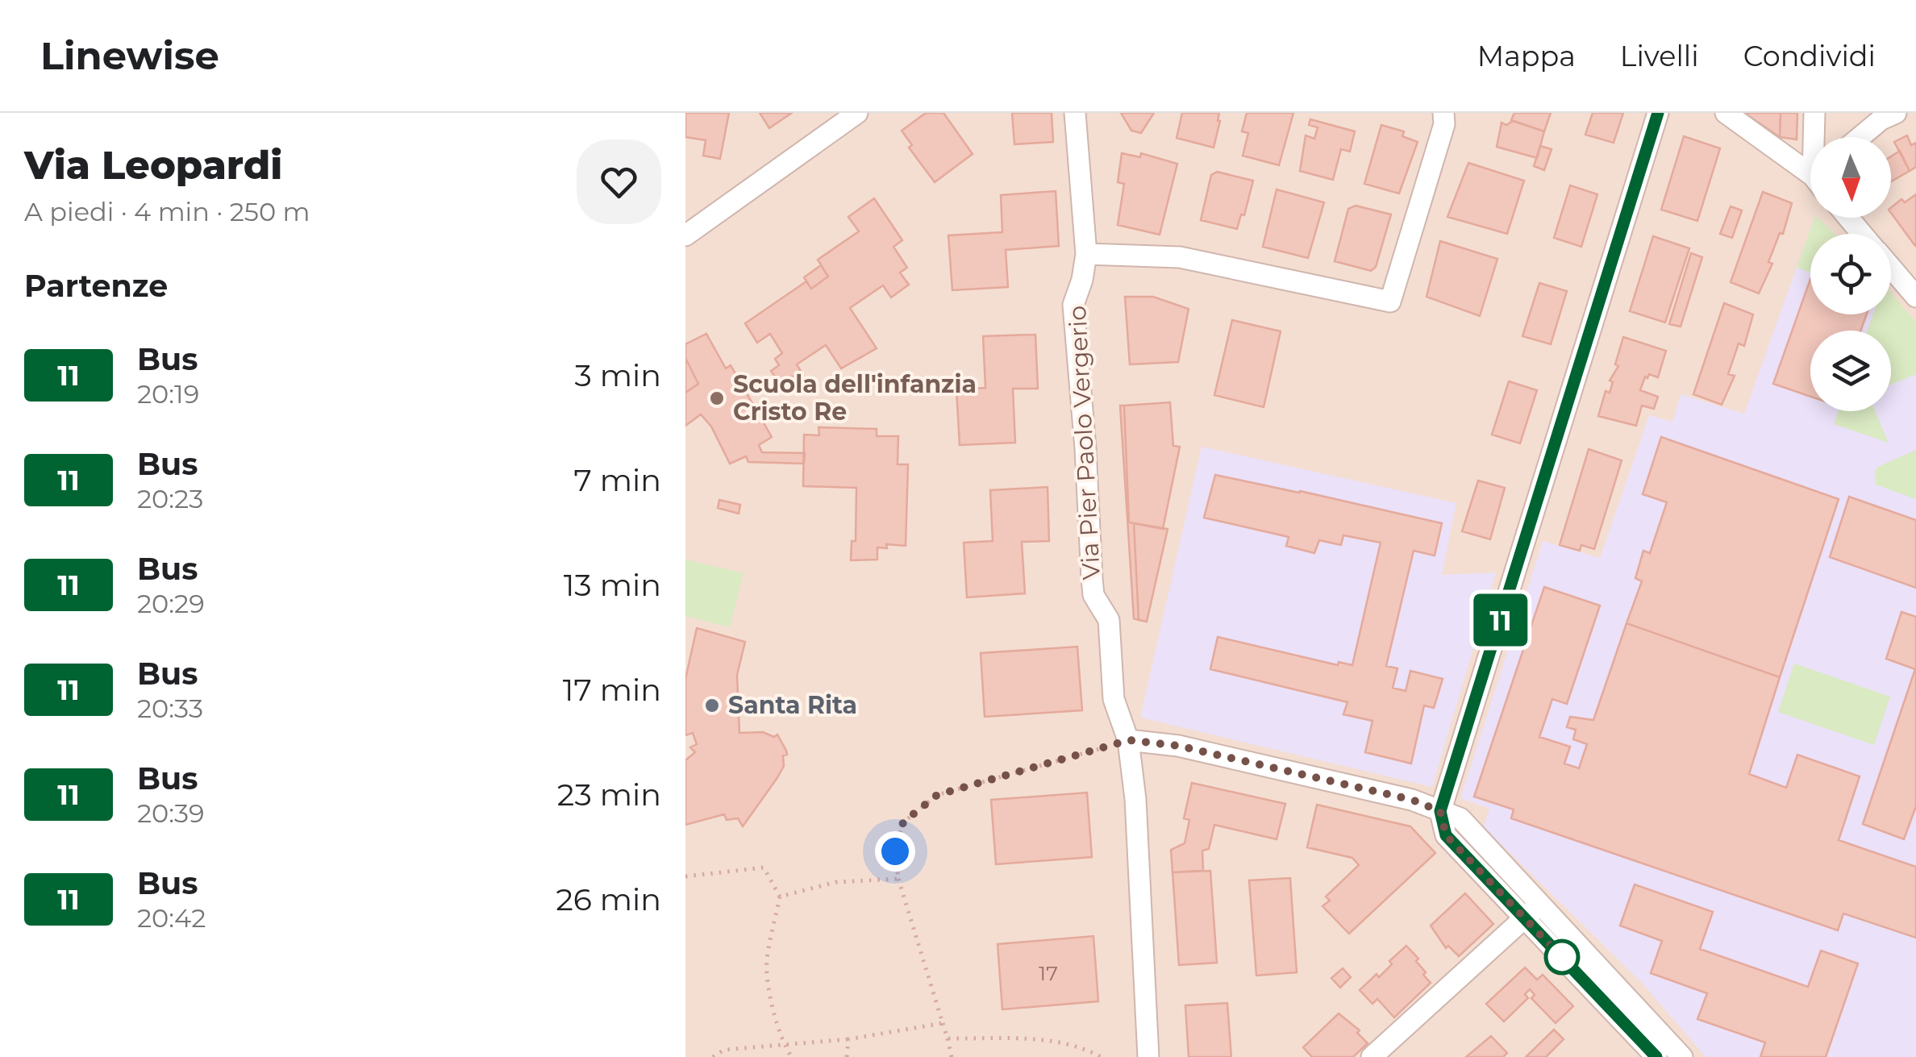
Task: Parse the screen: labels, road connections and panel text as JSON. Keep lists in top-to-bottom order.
{
  "streets": {
    "street": ["Via Pier Paolo Vergerio"]
  },
  "places": ["Scuola dell'infanzia Cristo Re", "Santa Rita"],
  "lines": ["bus line 11"],
  "house_numbers": ["17"],
  "north": "bottom",
  "page": {
    "header": "Linewise",
    "nav": ["Mappa", "Livelli", "Condividi"],
    "heading": [
      ["Via Leopardi", "A piedi · 4 min · 250 m"],
      "Partenze"
    ],
    "on_map": "11",
    "list": [
      {
        "mark": "11",
        "name": "Bus",
        "note": "20:19",
        "value": "3 min"
      },
      {
        "mark": "11",
        "name": "Bus",
        "note": "20:23",
        "value": "7 min"
      },
      {
        "mark": "11",
        "name": "Bus",
        "note": "20:29",
        "value": "13 min"
      },
      {
        "mark": "11",
        "name": "Bus",
        "note": "20:33",
        "value": "17 min"
      },
      {
        "mark": "11",
        "name": "Bus",
        "note": "20:39",
        "value": "23 min"
      },
      {
        "mark": "11",
        "name": "Bus",
        "note": "20:42",
        "value": "26 min"
      }
    ]
  }
}
